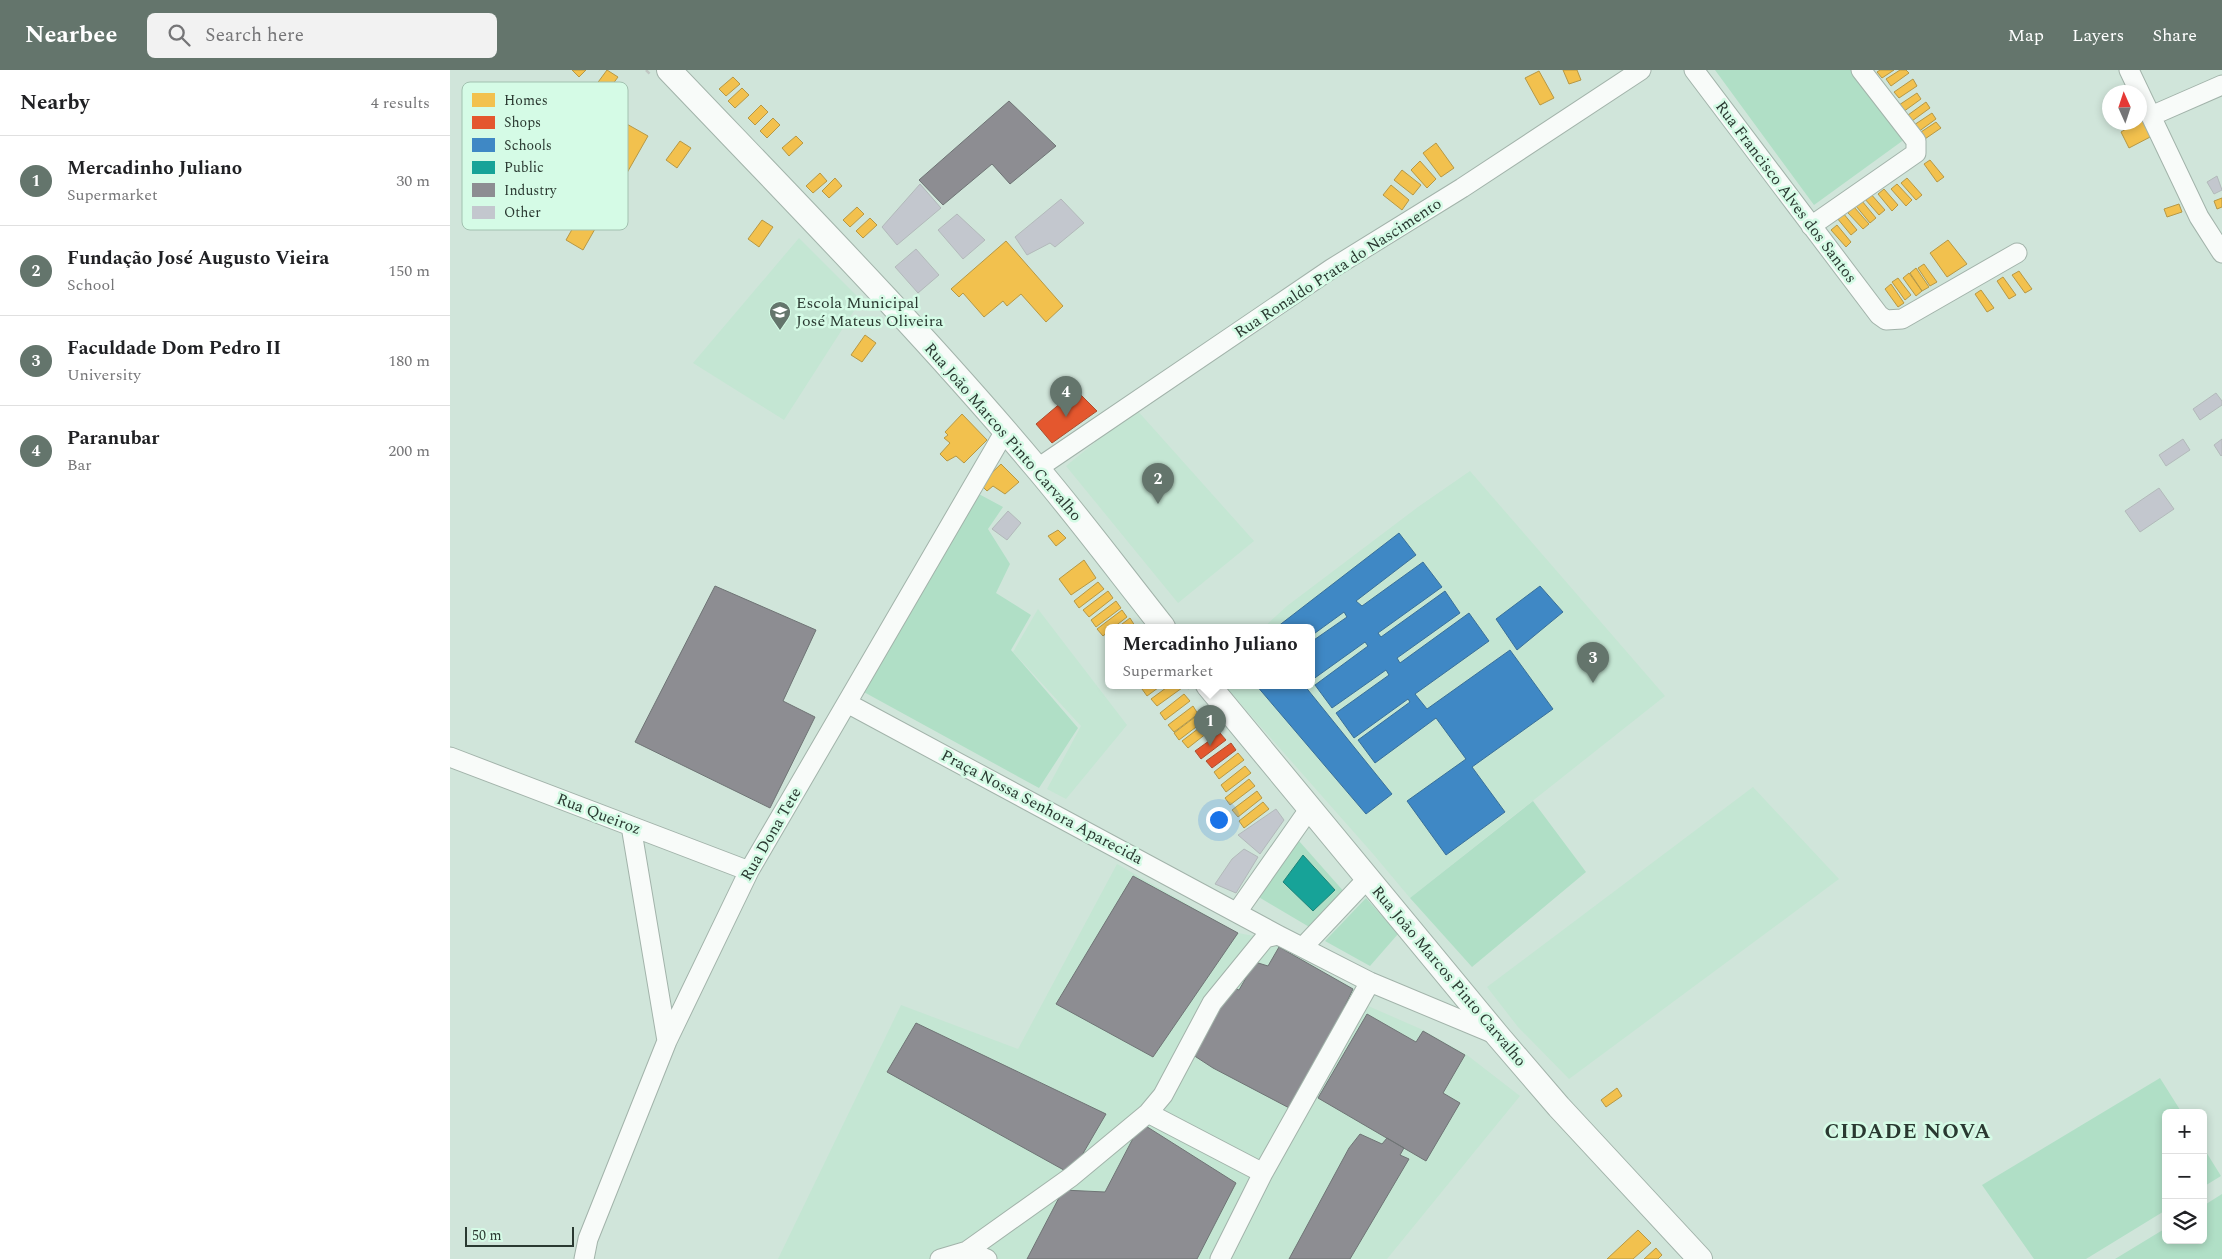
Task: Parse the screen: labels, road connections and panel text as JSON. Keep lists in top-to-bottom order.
{
  "streets": {
    "main road": ["Rua João Marcos Pinto Carvalho"],
    "street": [
      "Rua Francisco Alves dos Santos",
      "Rua Ronaldo Prata do Nascimento",
      "Praça Nossa Senhora Aparecida",
      "Rua Queiroz",
      "Rua Dona Tete"
    ]
  },
  "crossings": [
    ["Rua Ronaldo Prata do Nascimento", "Rua João Marcos Pinto Carvalho"],
    ["Rua João Marcos Pinto Carvalho", "Praça Nossa Senhora Aparecida"],
    ["Rua João Marcos Pinto Carvalho", "Rua Dona Tete"],
    ["Praça Nossa Senhora Aparecida", "Rua Dona Tete"],
    ["Rua Queiroz", "Rua Dona Tete"]
  ],
  "districts": ["CIDADE NOVA"],
  "places": {
    "school or university": ["Escola Municipal José Mateus Oliveira"]
  },
  "legend": [
    "Homes",
    "Shops",
    "Schools",
    "Public",
    "Industry",
    "Other"
  ],
  "scale_bar": "50 m",
  "north": "top",
  "page": {
    "header": "Nearbee",
    "search": "Search here",
    "nav": ["Map", "Layers", "Share"],
    "heading": ["Nearby", "4 results"],
    "list": [
      {
        "mark": "1",
        "name": "Mercadinho Juliano",
        "note": "Supermarket",
        "value": "30 m"
      },
      {
        "mark": "2",
        "name": "Fundação José Augusto Vieira",
        "note": "School",
        "value": "150 m"
      },
      {
        "mark": "3",
        "name": "Faculdade Dom Pedro II",
        "note": "University",
        "value": "180 m"
      },
      {
        "mark": "4",
        "name": "Paranubar",
        "note": "Bar",
        "value": "200 m"
      }
    ],
    "pins": [
      "4",
      "2",
      "3",
      "1"
    ],
    "popup": ["Mercadinho Juliano", "Supermarket"],
    "map_buttons": ["+", "−"],
    "scale": "50 m"
  }
}
